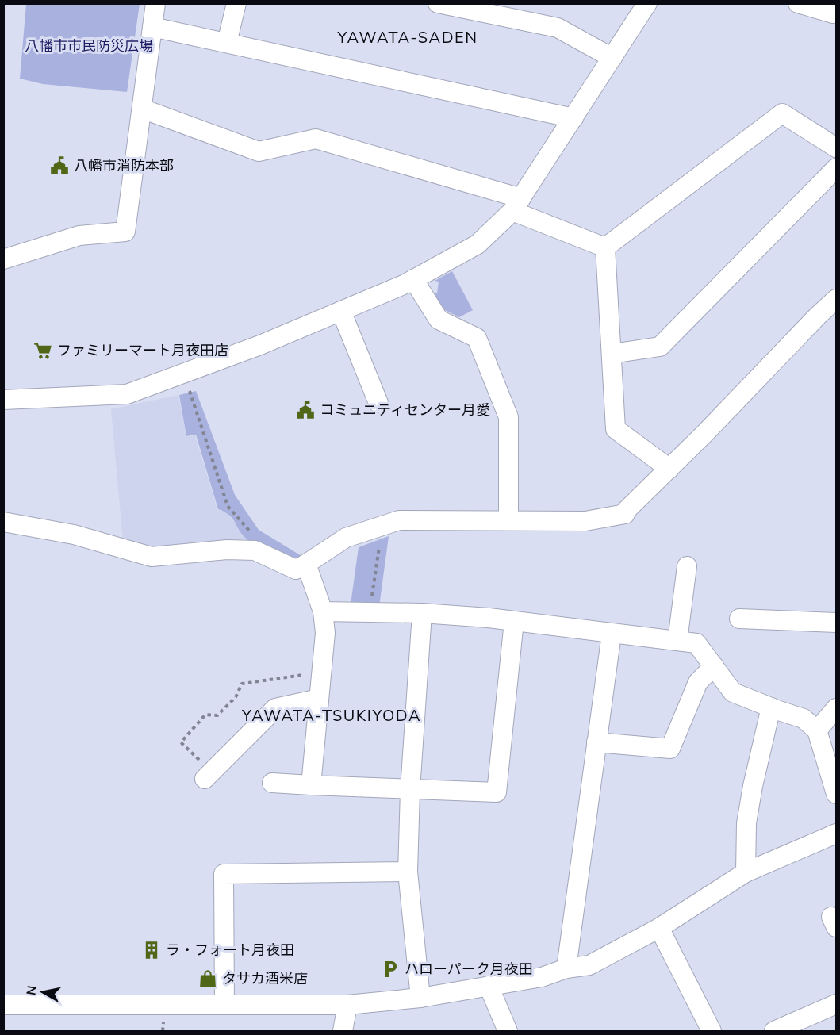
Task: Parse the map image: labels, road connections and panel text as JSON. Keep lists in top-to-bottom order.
{
  "districts": ["YAWATA-SADEN", "YAWATA-TSUKIYODA"],
  "parks": ["八幡市市民防災広場"],
  "places": {
    "public building": ["八幡市消防本部", "コミュニティセンター月愛"],
    "supermarket": ["ファミリーマート月夜田店"],
    "building": ["ラ・フォート月夜田"],
    "parking": ["ハローパーク月夜田"],
    "shop": ["タサカ酒米店"]
  },
  "north": "left"
}
